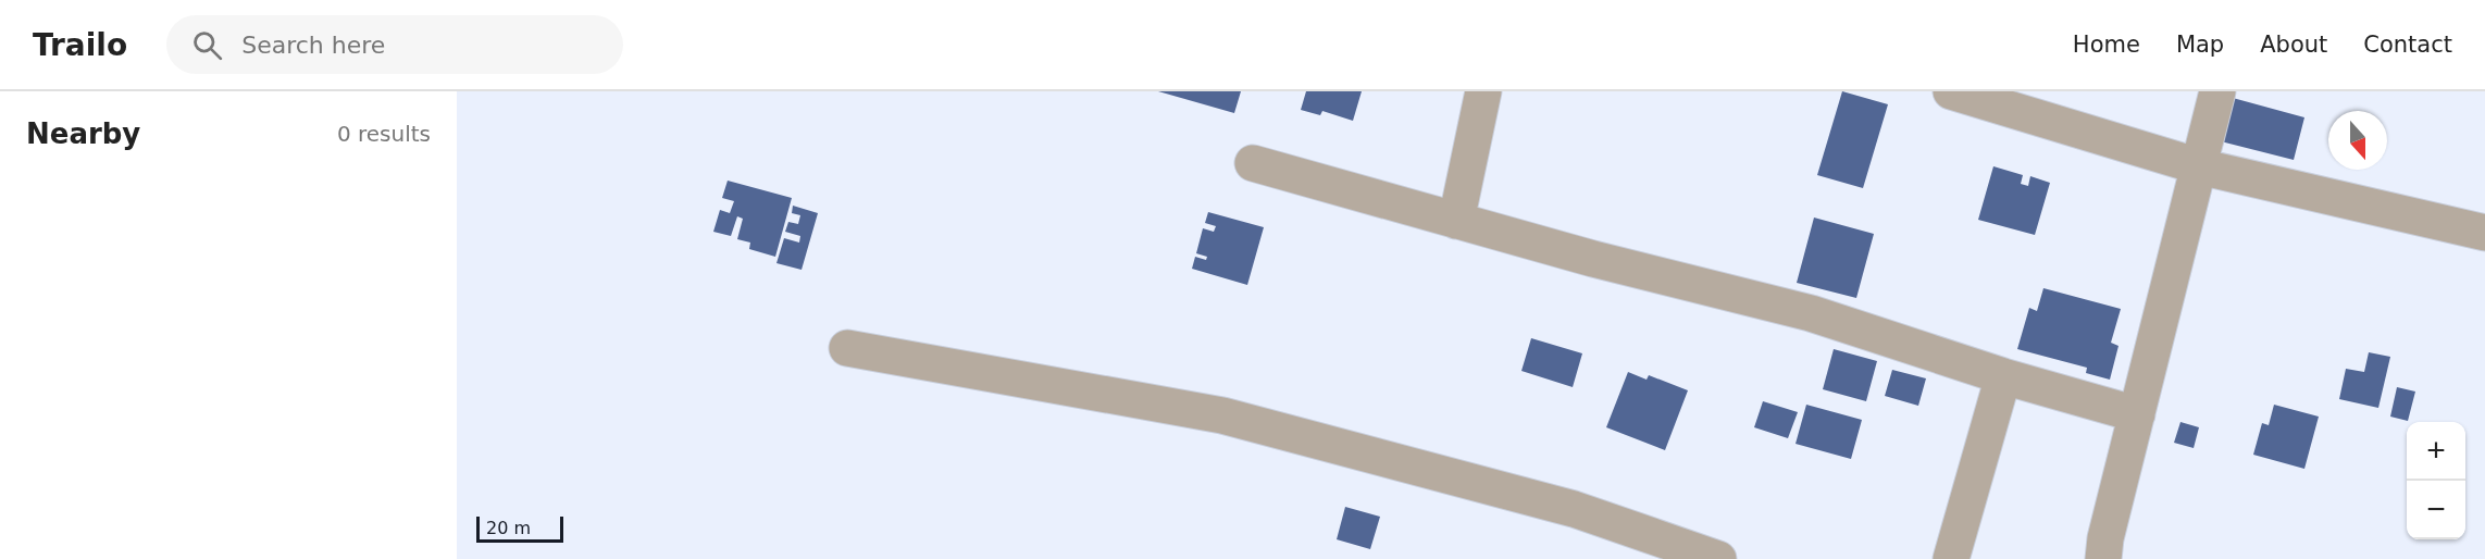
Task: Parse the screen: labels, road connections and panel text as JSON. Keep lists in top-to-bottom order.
{
  "scale_bar": "20 m",
  "north": "bottom",
  "page": {
    "header": "Trailo",
    "search": "Search here",
    "nav": [
      "Home",
      "Map",
      "About",
      "Contact"
    ],
    "heading": ["Nearby", "0 results"],
    "map_buttons": ["+", "−"],
    "scale": "20 m"
  }
}
